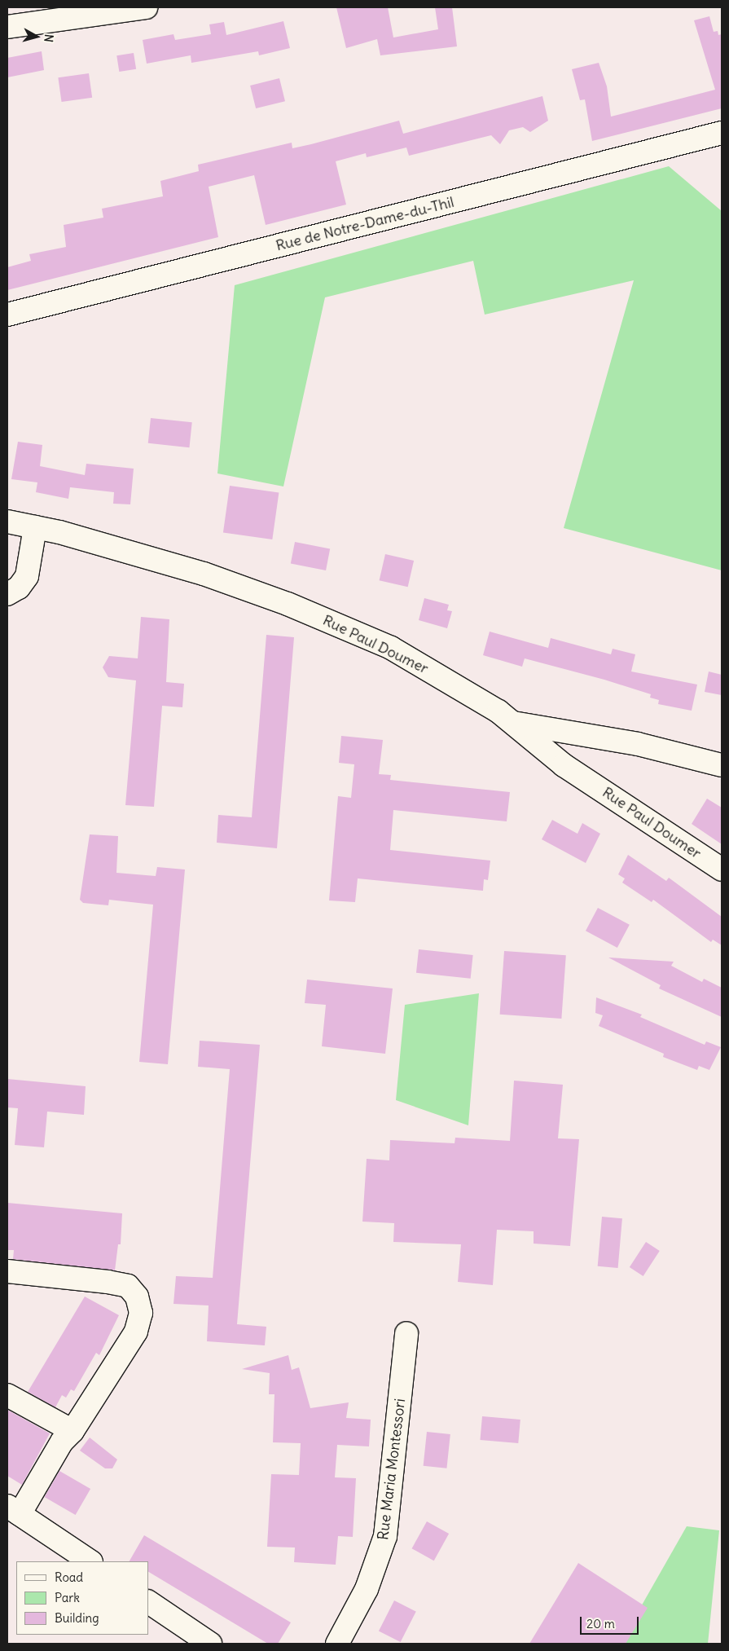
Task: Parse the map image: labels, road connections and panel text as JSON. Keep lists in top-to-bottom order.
{
  "streets": {
    "street": ["Rue de Notre-Dame-du-Thil", "Rue Paul Doumer", "Rue Maria Montessori"]
  },
  "legend": ["Road", "Park", "Building"],
  "scale_bar": "20 m",
  "north": "right"
}
